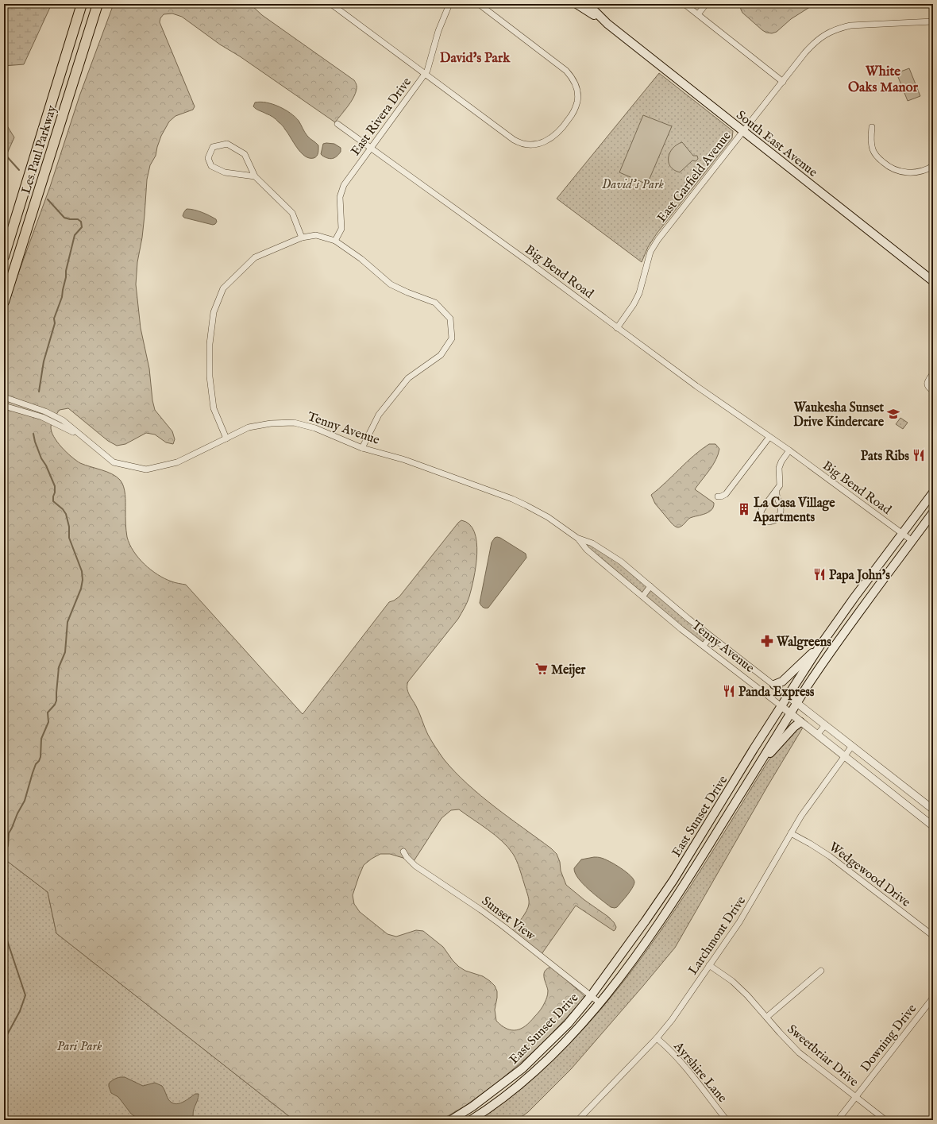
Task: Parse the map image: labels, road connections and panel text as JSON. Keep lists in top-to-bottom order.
{
  "streets": {
    "main road": ["South East Avenue", "Les Paul Parkway", "East Sunset Drive"],
    "street": [
      "East Rivera Drive",
      "East Garfield Avenue",
      "Big Bend Road",
      "Tenny Avenue",
      "Wedgewood Drive",
      "Sunset View",
      "Larchmont Drive",
      "Downing Drive",
      "Sweetbriar Drive",
      "Ayrshire Lane"
    ]
  },
  "crossings": [
    ["East Rivera Drive", "Big Bend Road"],
    ["South East Avenue", "East Garfield Avenue"],
    ["East Garfield Avenue", "Big Bend Road"],
    ["Big Bend Road", "East Sunset Drive"],
    ["Tenny Avenue", "East Sunset Drive"],
    ["Tenny Avenue", "Larchmont Drive"],
    ["East Sunset Drive", "Sunset View"],
    ["Wedgewood Drive", "Larchmont Drive"],
    ["Larchmont Drive", "Sweetbriar Drive"],
    ["Larchmont Drive", "Ayrshire Lane"],
    ["Downing Drive", "Sweetbriar Drive"]
  ],
  "districts": ["David's Park", "White Oaks Manor"],
  "parks": ["David's Park", "Pari Park"],
  "places": {
    "school or university": ["Waukesha Sunset Drive Kindercare"],
    "restaurant": ["Pats Ribs", "Papa John's", "Panda Express"],
    "building": ["La Casa Village Apartments"],
    "pharmacy": ["Walgreens"],
    "supermarket": ["Meijer"]
  }
}
